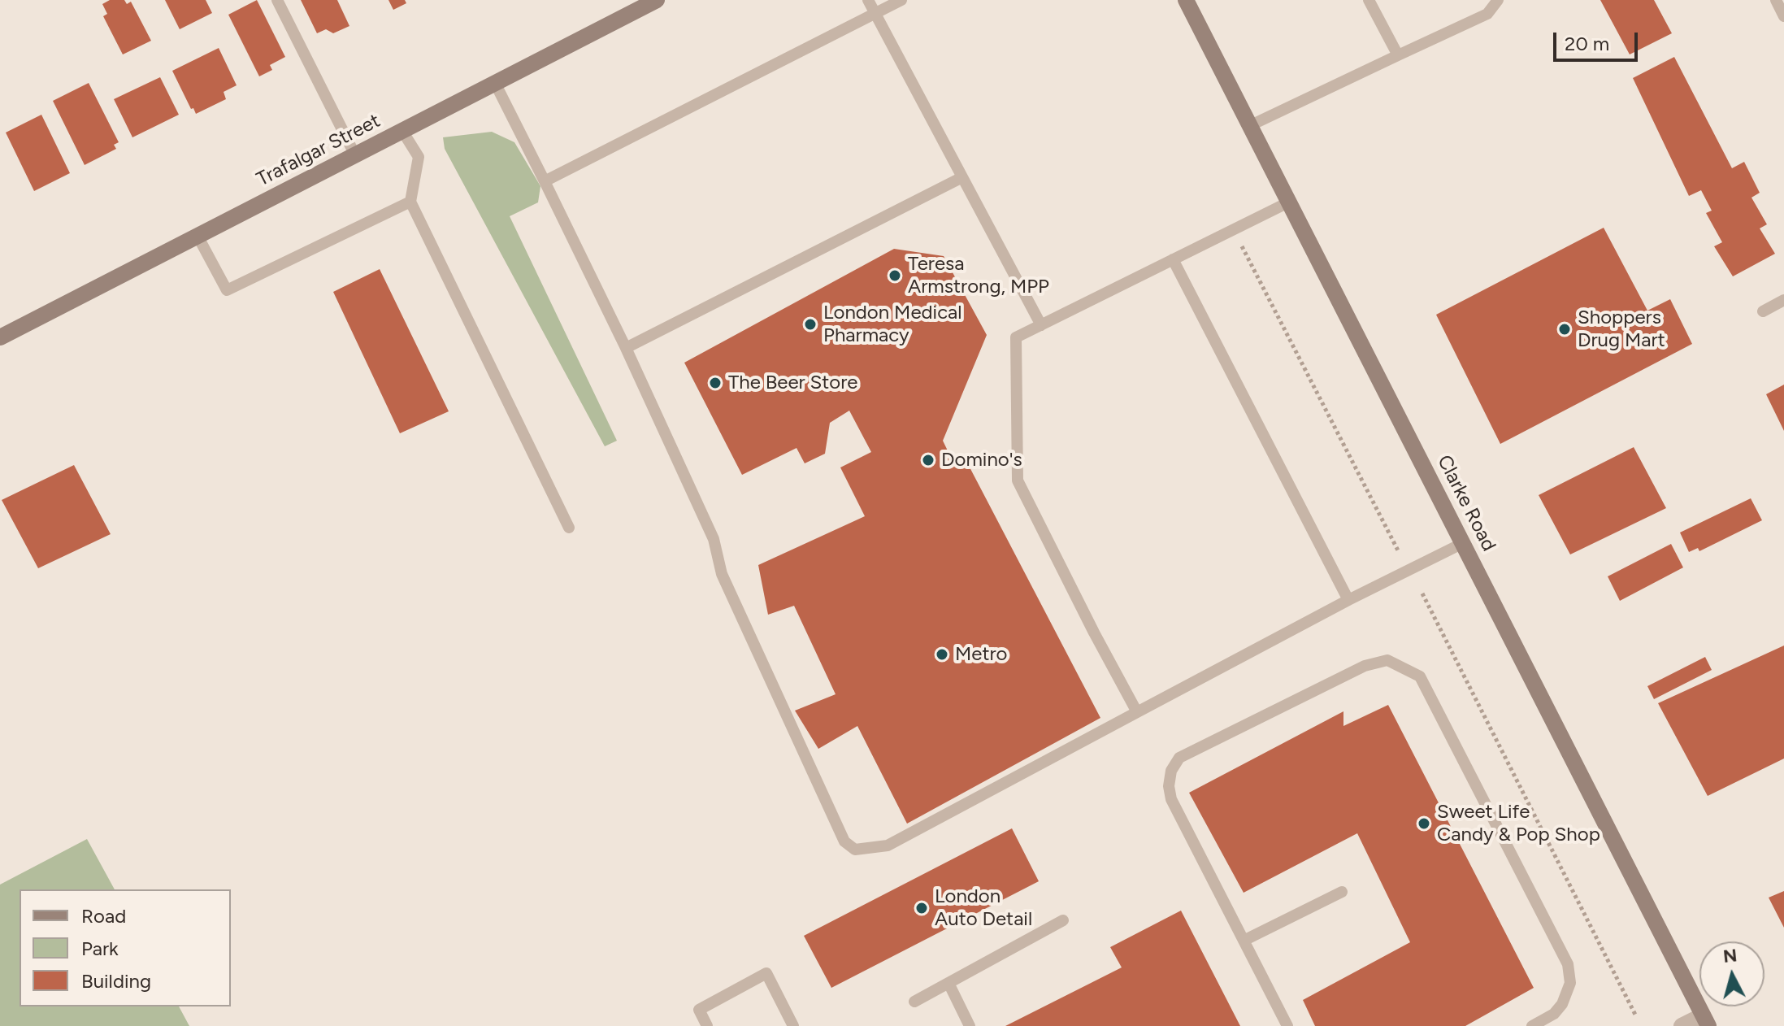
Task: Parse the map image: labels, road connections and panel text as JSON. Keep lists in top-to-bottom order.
{
  "streets": {
    "main road": ["Trafalgar Street", "Clarke Road"]
  },
  "places": [
    "Teresa Armstrong, MPP",
    "London Medical Pharmacy",
    "Shoppers Drug Mart",
    "The Beer Store",
    "Domino's",
    "Metro",
    "Sweet Life Candy & Pop Shop",
    "London Auto Detail"
  ],
  "legend": ["Road", "Park", "Building"],
  "scale_bar": "20 m",
  "north": "top"
}
